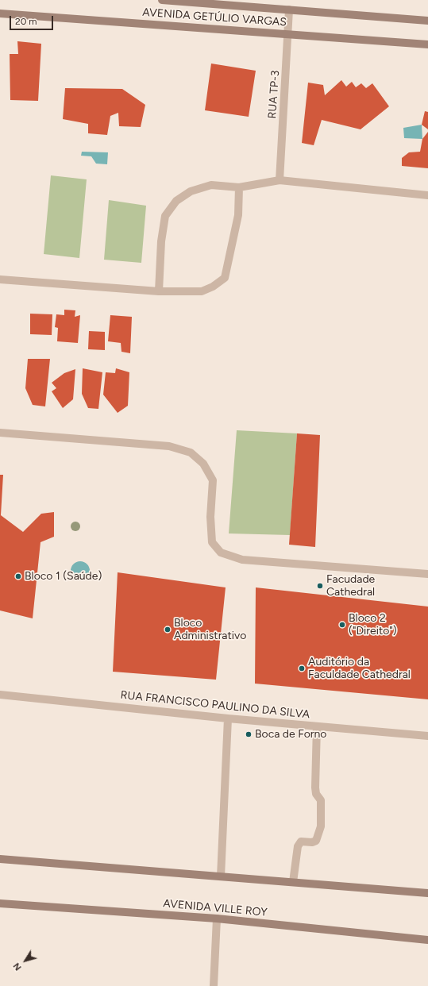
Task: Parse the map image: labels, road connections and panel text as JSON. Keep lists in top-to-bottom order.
{
  "streets": {
    "main road": ["AVENIDA GETÚLIO VARGAS", "AVENIDA VILLE ROY"],
    "street": ["RUA TP-3", "RUA FRANCISCO PAULINO DA SILVA"]
  },
  "crossings": [
    ["AVENIDA GETÚLIO VARGAS", "RUA TP-3"]
  ],
  "places": [
    "Bloco 1 (Saúde)",
    "Facudade Cathedral",
    "Bloco 2 (\"Direito\")",
    "Bloco Administrativo",
    "Auditório da Faculdade Cathedral",
    "Boca de Forno"
  ],
  "scale_bar": "20 m",
  "north": "bottom left"
}
